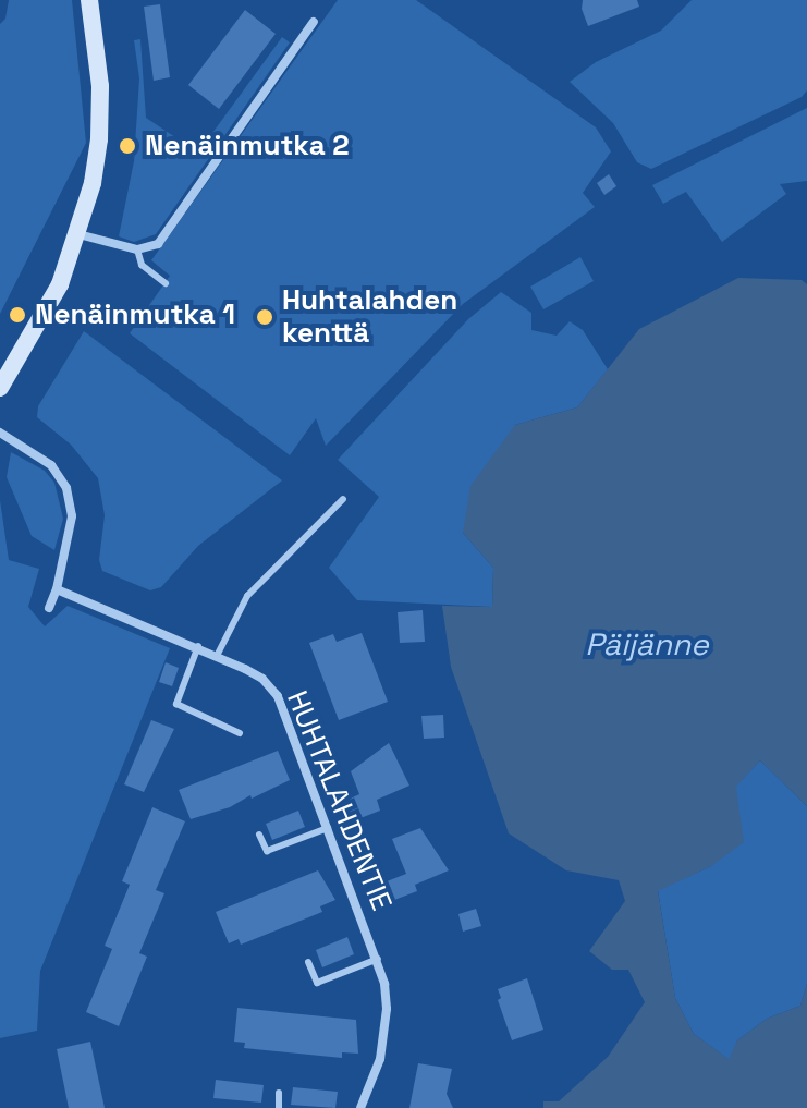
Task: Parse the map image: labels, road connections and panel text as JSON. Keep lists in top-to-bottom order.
{
  "streets": {
    "street": ["HUHTALAHDENTIE"]
  },
  "water": ["Päijänne"],
  "places": ["Nenäinmutka 2", "Nenäinmutka 1", "Huhtalahden kenttä"]
}
